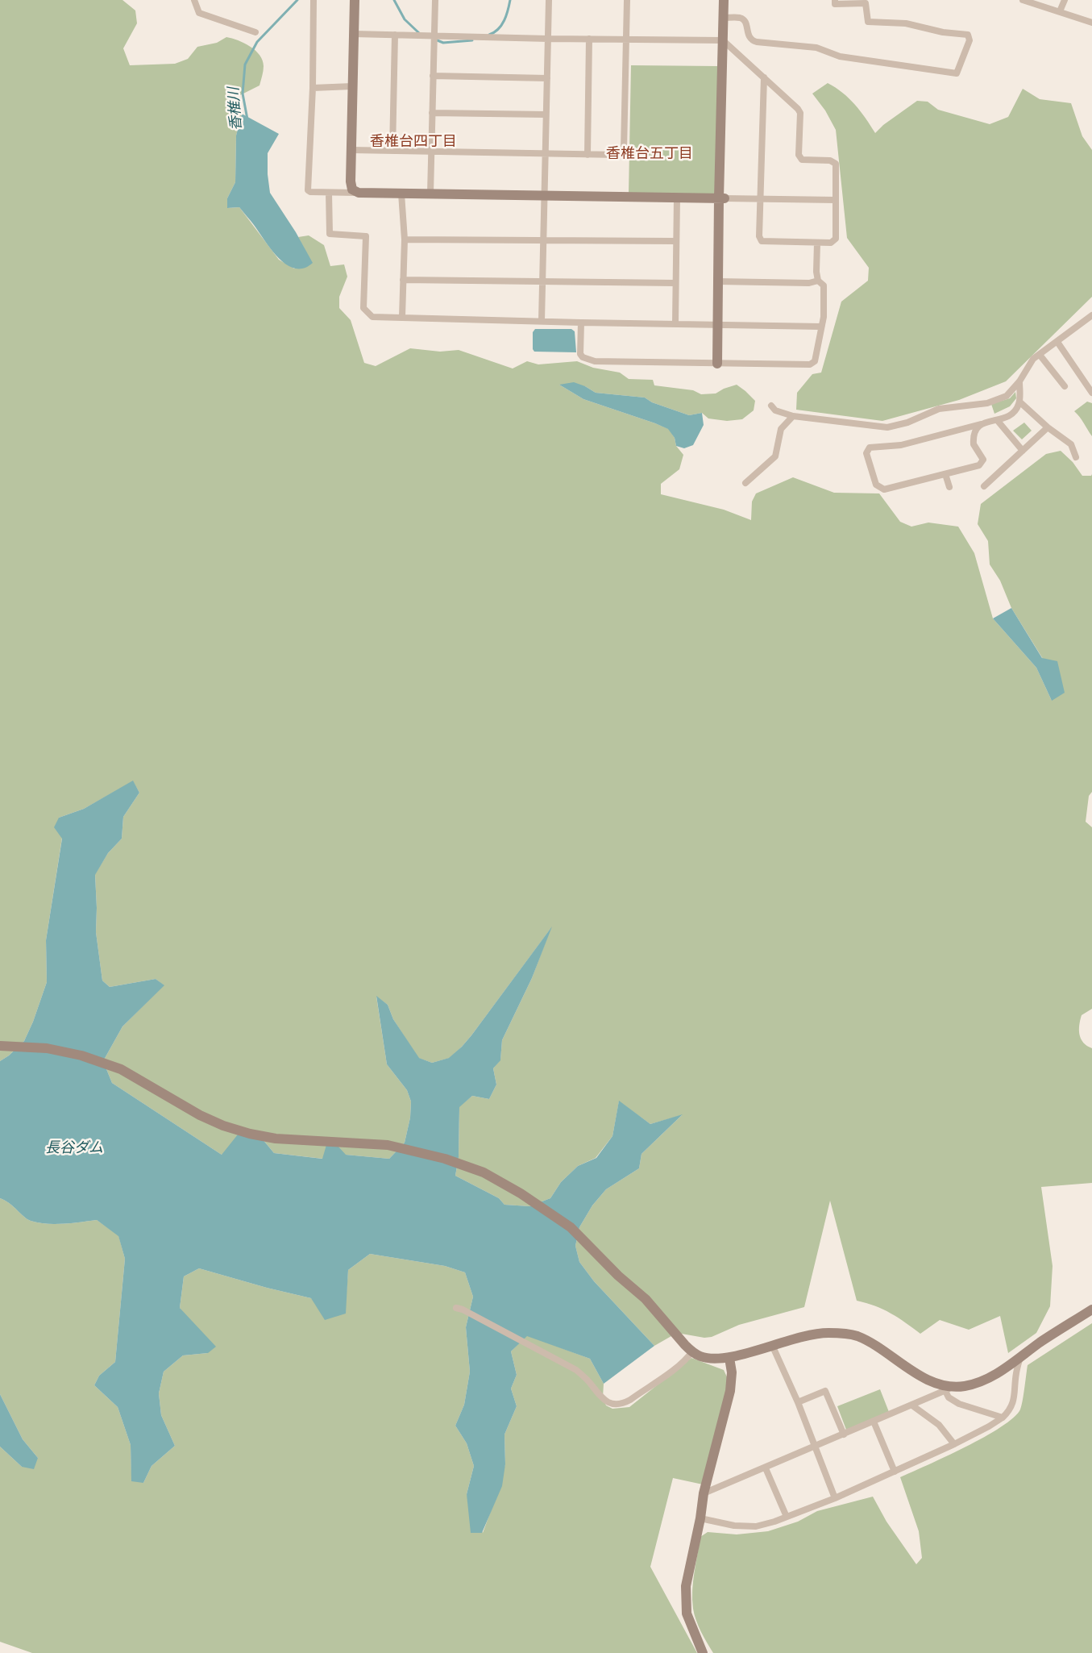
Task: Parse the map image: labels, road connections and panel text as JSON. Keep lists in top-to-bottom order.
{
  "districts": ["香椎台四丁目", "香椎台五丁目"],
  "water": ["香椎川", "長谷ダム"]
}
